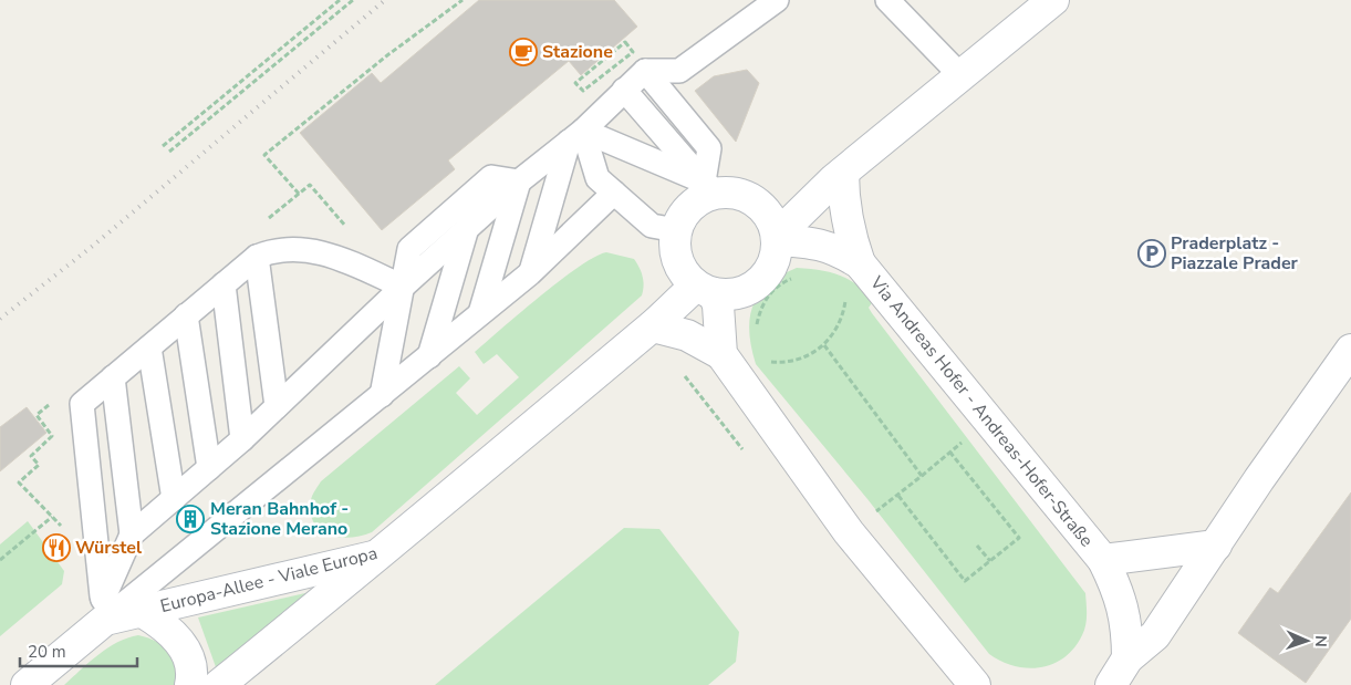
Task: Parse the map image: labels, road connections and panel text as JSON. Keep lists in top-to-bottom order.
{
  "streets": {
    "street": ["Via Andreas Hofer - Andreas-Hofer-Straße", "Europa-Allee - Viale Europa"]
  },
  "places": {
    "cafe": ["Stazione"],
    "parking": ["Praderplatz - Piazzale Prader"],
    "building": ["Meran Bahnhof - Stazione Merano"],
    "restaurant": ["Würstel"]
  },
  "scale_bar": "20 m",
  "north": "right"
}
